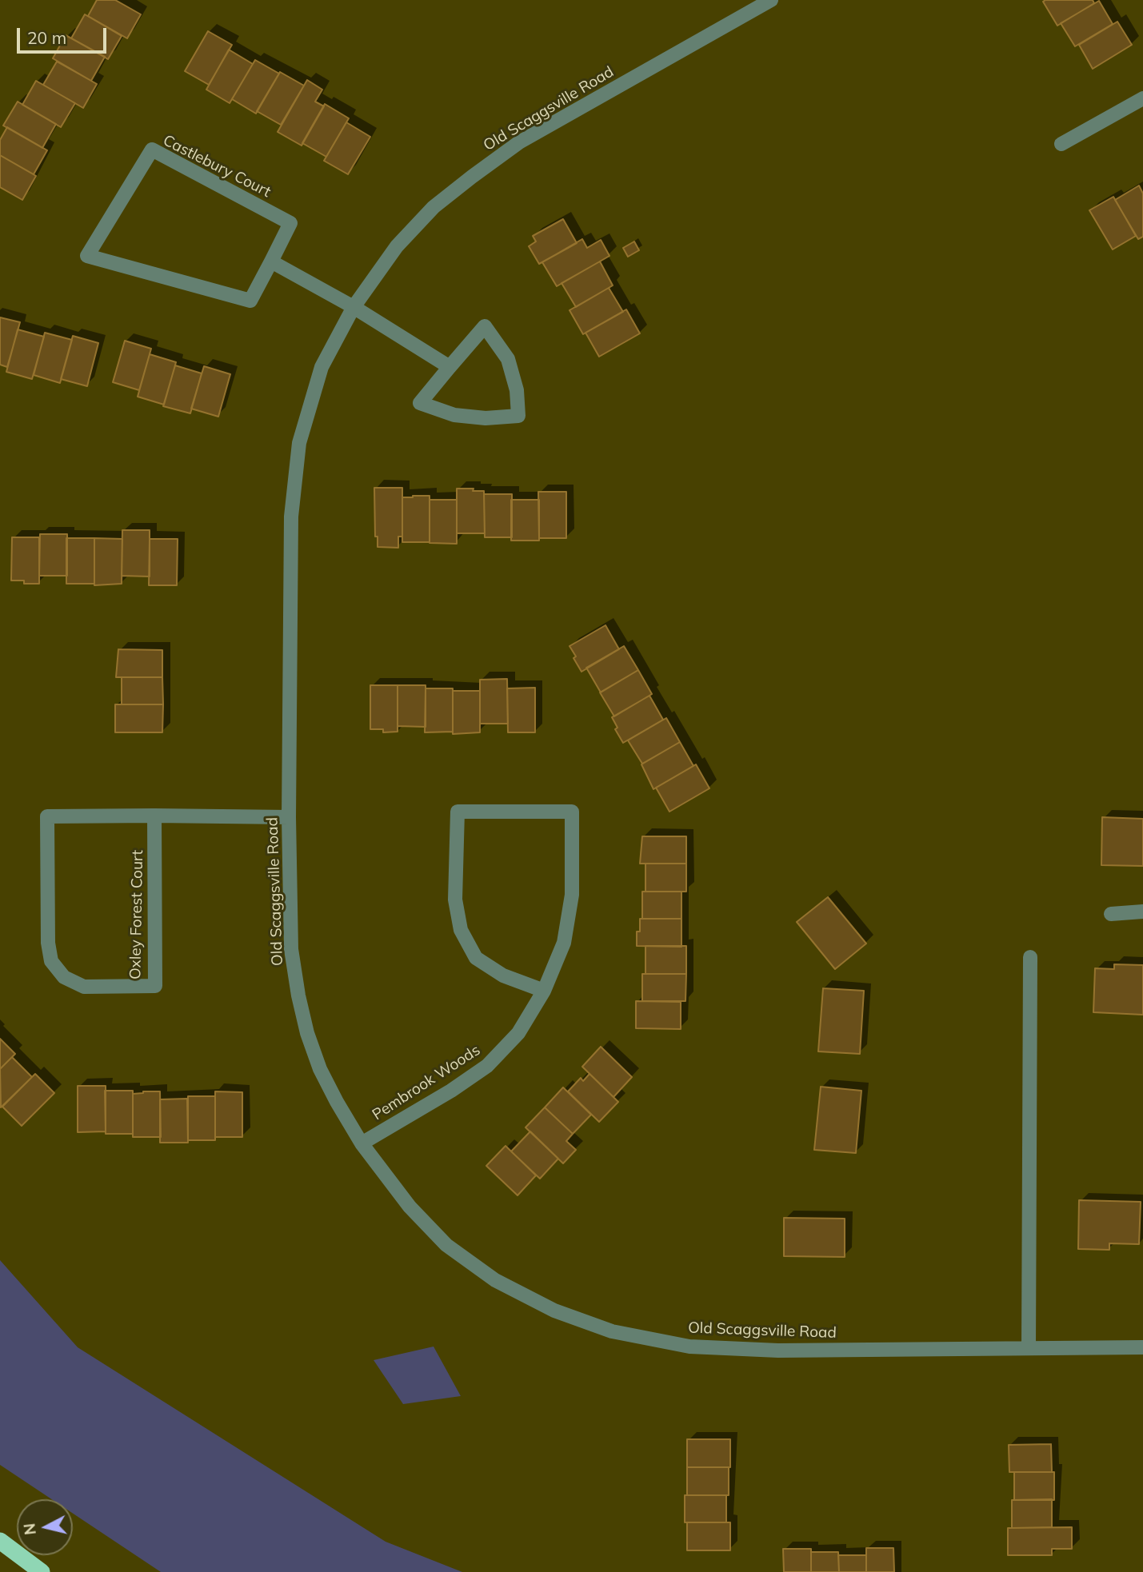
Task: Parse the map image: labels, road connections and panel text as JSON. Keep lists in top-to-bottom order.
{
  "streets": {
    "street": [
      "Old Scaggsville Road",
      "Castlebury Court",
      "Oxley Forest Court",
      "Pembrook Woods"
    ]
  },
  "crossings": [
    ["Old Scaggsville Road", "Oxley Forest Court"],
    ["Old Scaggsville Road", "Pembrook Woods"]
  ],
  "scale_bar": "20 m",
  "north": "left"
}
